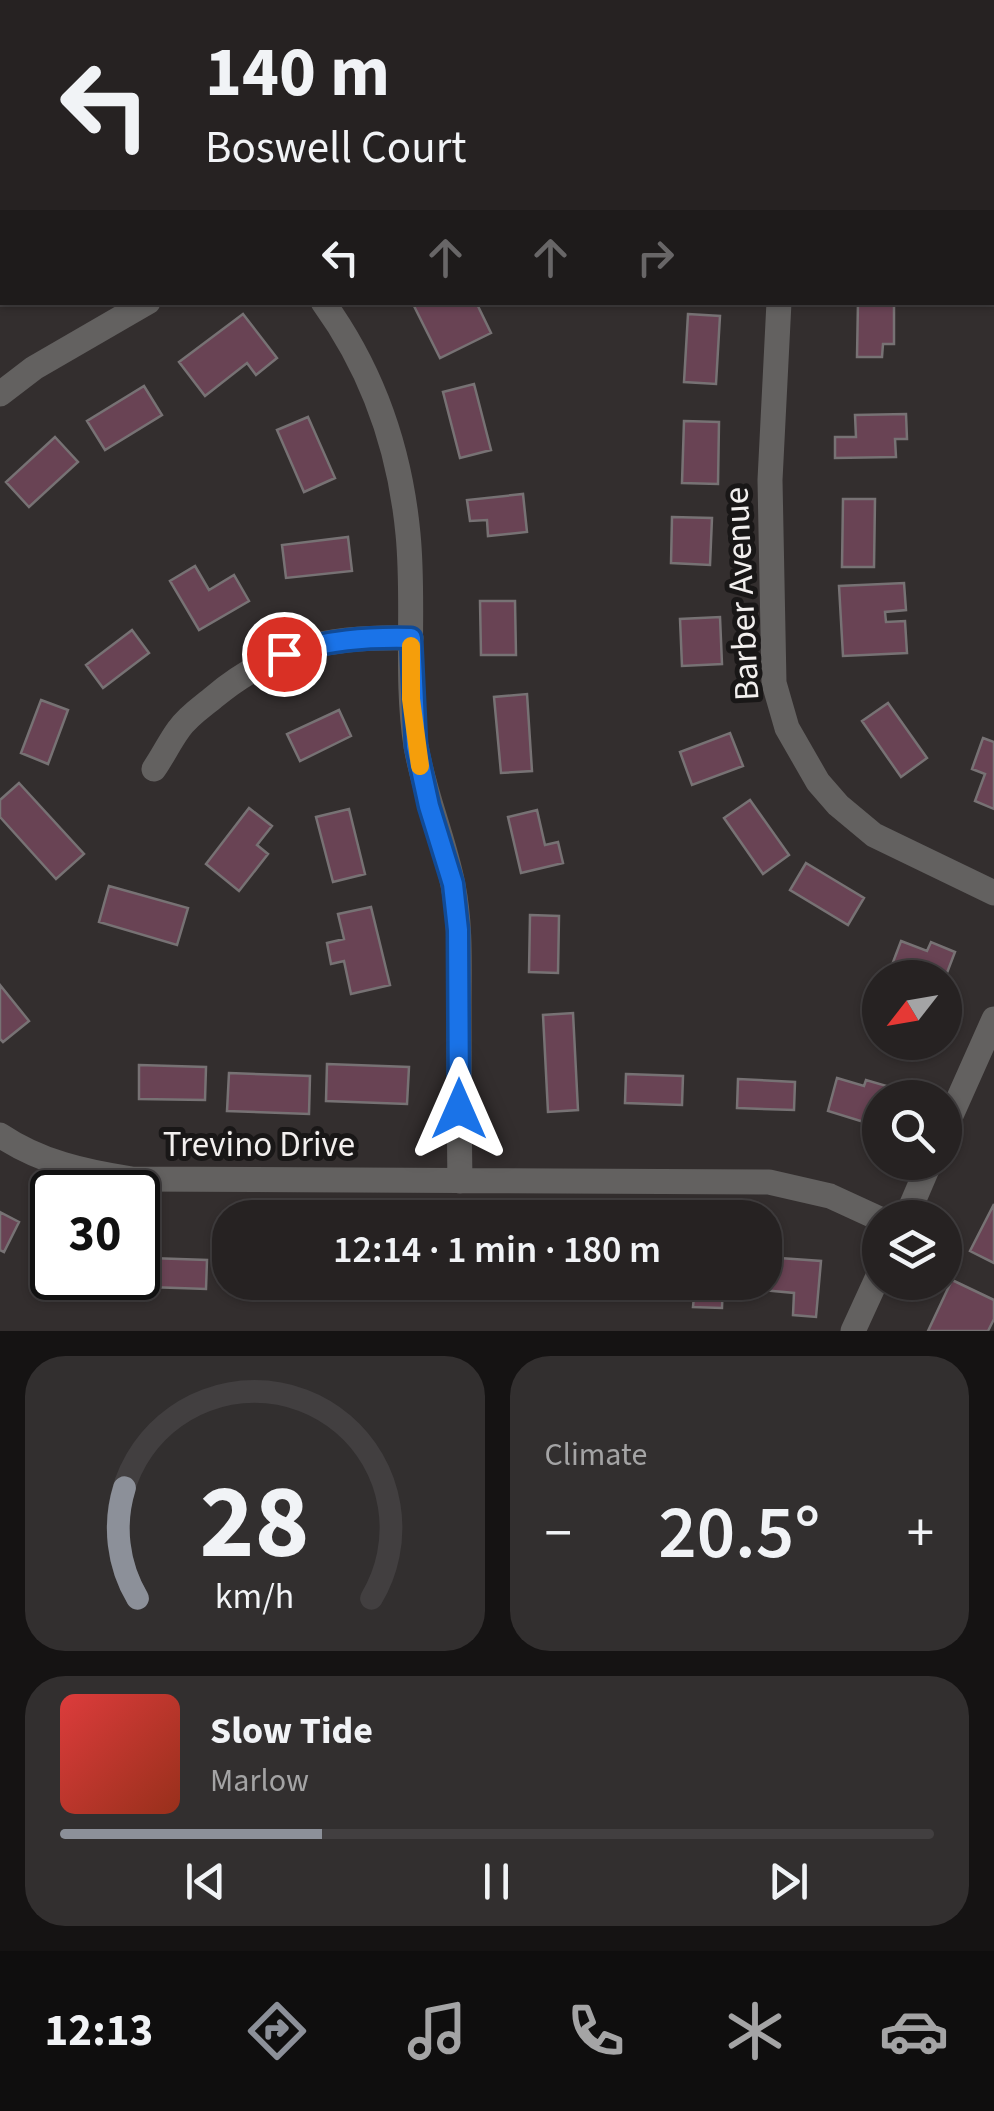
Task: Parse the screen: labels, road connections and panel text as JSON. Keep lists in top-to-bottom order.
{
  "streets": {
    "street": ["Barber Avenue", "Trevino Drive"]
  },
  "north": "bottom left",
  "page": {
    "turn": ["140 m", "Boswell Court"],
    "limit": "30",
    "trip": "12:14 · 1 min · 180 m",
    "tile": "Climate",
    "heat": ["−", "20.5°", "+"],
    "song": ["Slow Tide", "Marlow"],
    "tabs": "12:13",
    "gauge": ["28", "km/h"]
  }
}
